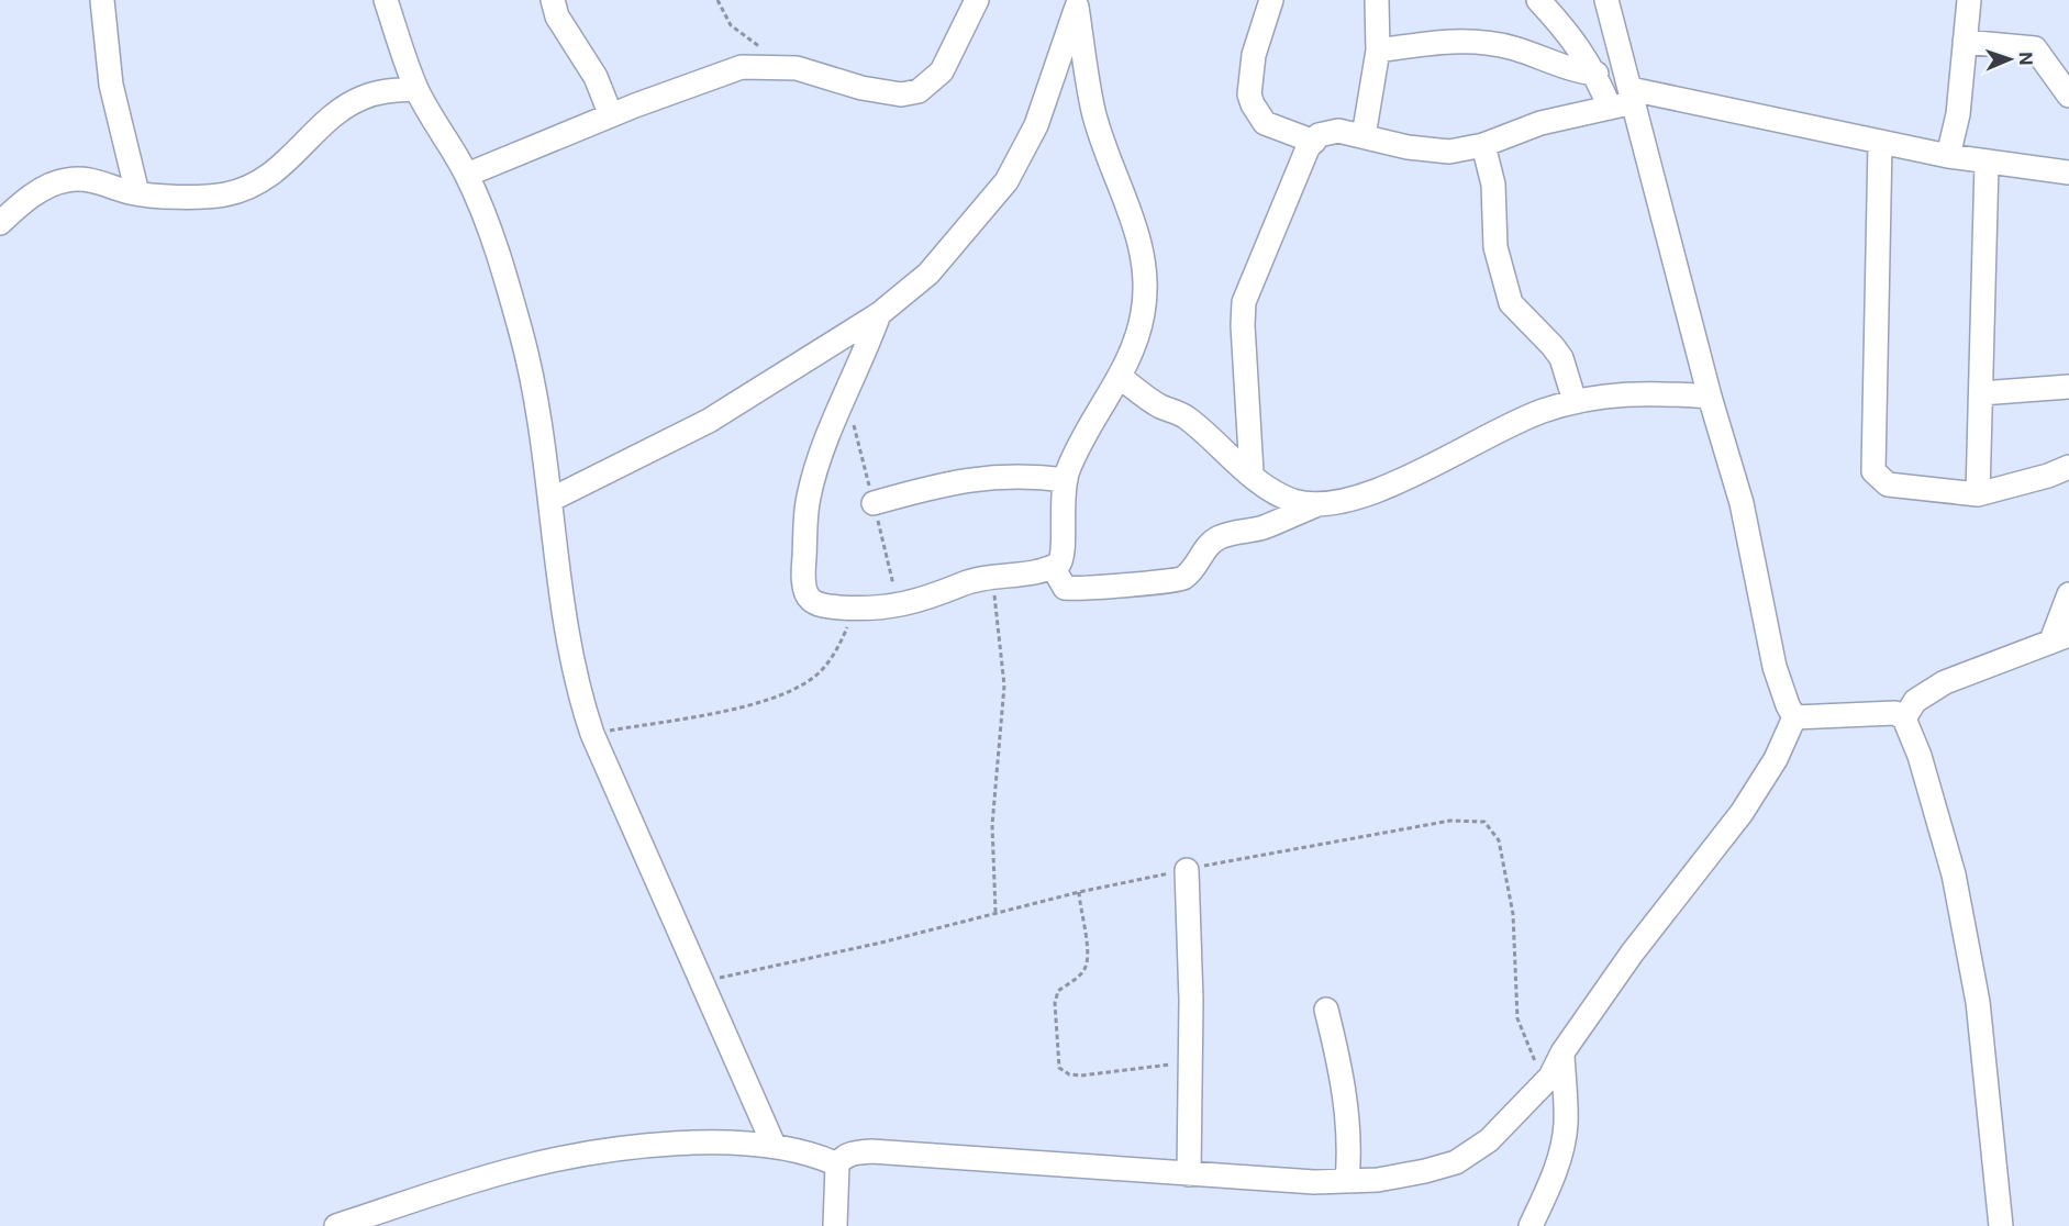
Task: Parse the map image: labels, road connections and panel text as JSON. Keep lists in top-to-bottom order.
{
  "north": "right"
}
